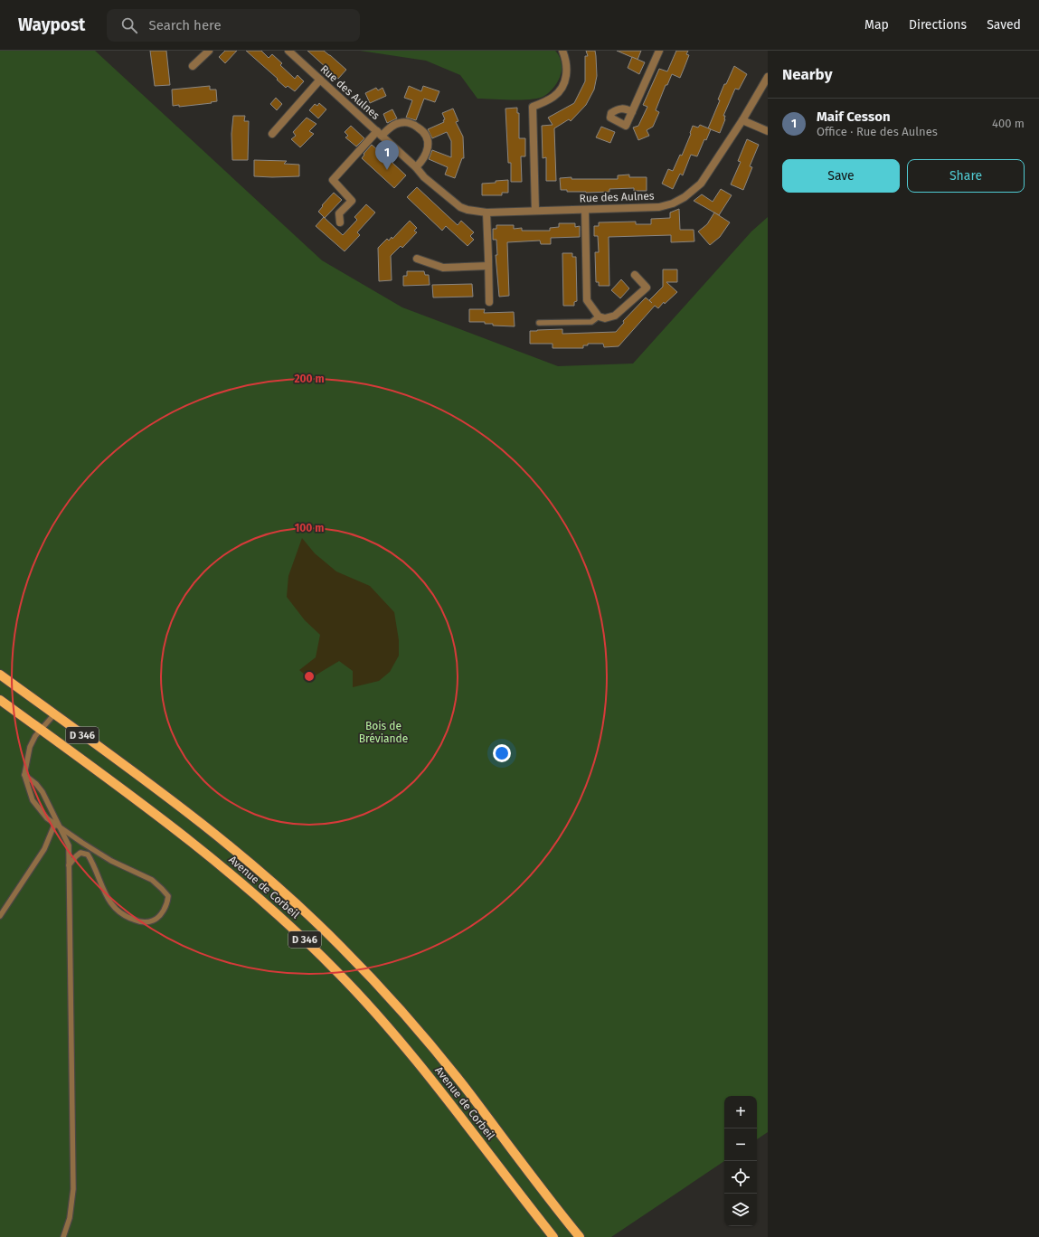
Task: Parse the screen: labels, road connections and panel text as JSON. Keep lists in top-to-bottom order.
{
  "streets": {
    "main road": ["D 346", "Avenue de Corbeil"],
    "street": ["Rue des Aulnes"]
  },
  "parks": ["Bois de Bréviande"],
  "page": {
    "header": "Waypost",
    "search": "Search here",
    "nav": ["Map", "Directions", "Saved"],
    "heading": "Nearby",
    "list": [
      {
        "mark": "1",
        "name": "Maif Cesson",
        "note": "Office · Rue des Aulnes",
        "value": "400 m"
      }
    ],
    "pins": "1",
    "buttons": ["Save", "Share"],
    "map_buttons": ["+", "−"]
  },
  "rings": ["200 m", "100 m"]
}
